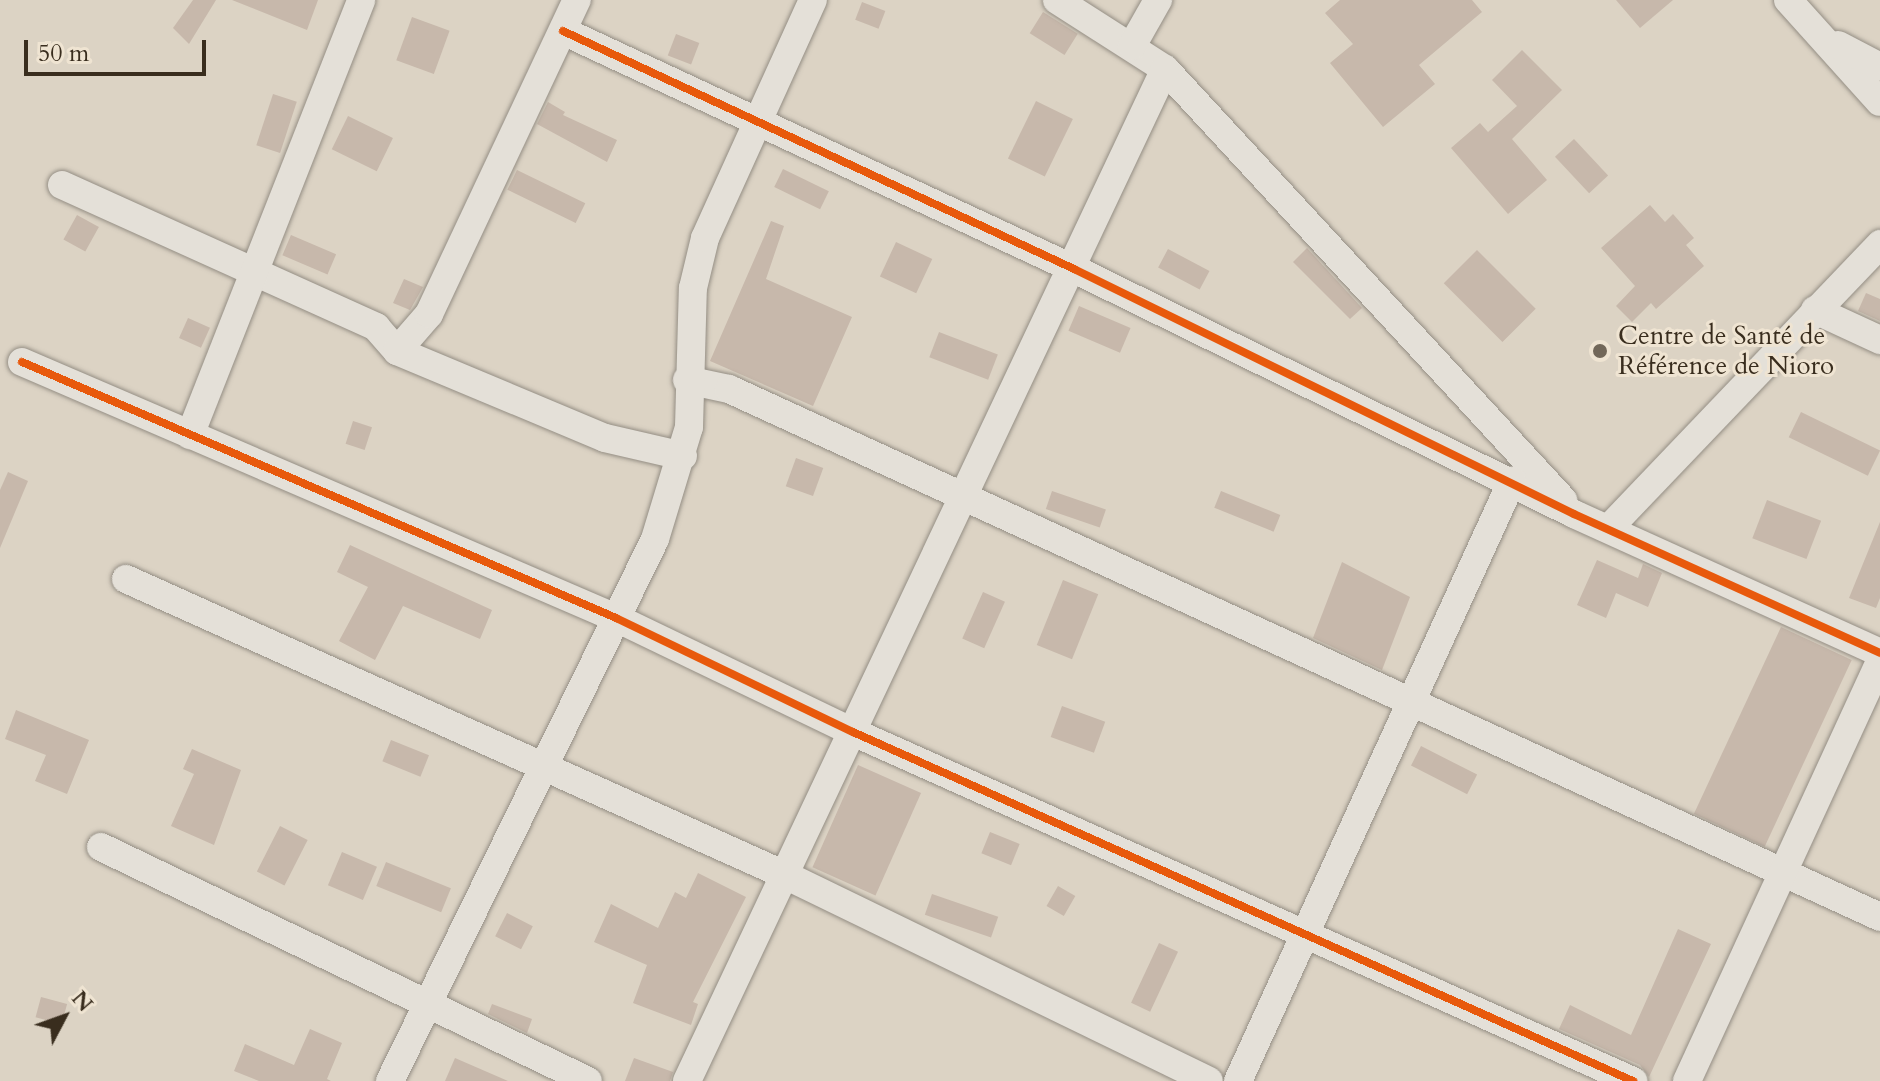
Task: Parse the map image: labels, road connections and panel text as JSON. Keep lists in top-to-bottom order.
{
  "places": ["Centre de Santé de Référence de Nioro"],
  "scale_bar": "50 m",
  "north": "top right"
}
